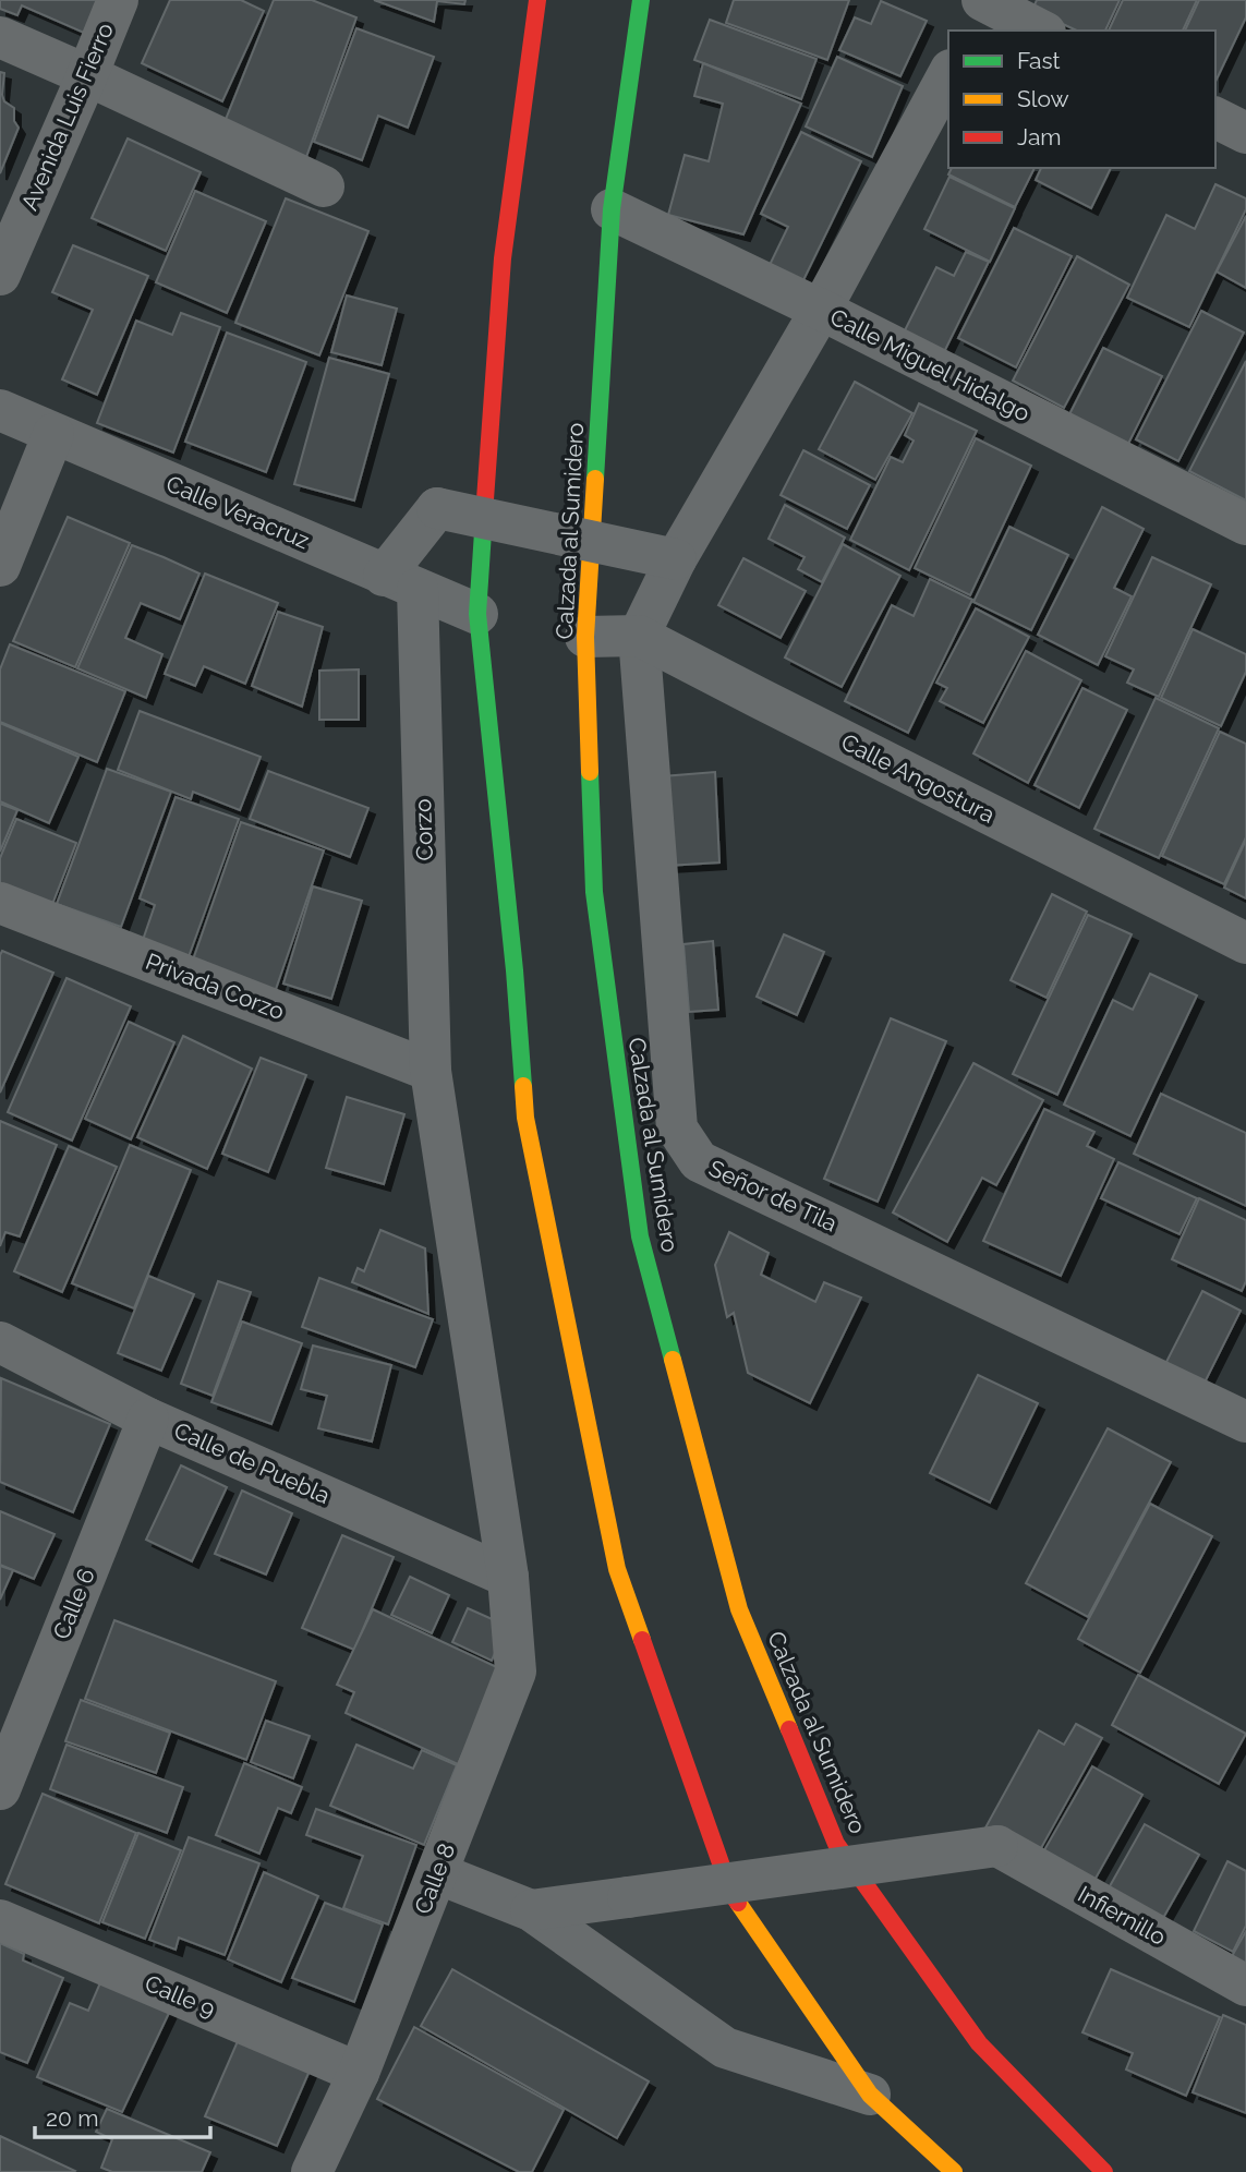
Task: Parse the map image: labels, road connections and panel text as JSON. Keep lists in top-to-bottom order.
{
  "streets": {
    "main road": ["Calzada al Sumidero"],
    "street": [
      "Avenida Luis Fierro",
      "Calle Miguel Hidalgo",
      "Calle Veracruz",
      "Calle Angostura",
      "Corzo",
      "Privada Corzo",
      "Señor de Tila",
      "Calle de Puebla",
      "Calle 6",
      "Calle 8",
      "Infiernillo",
      "Calle 9"
    ]
  },
  "crossings": [
    ["Calle Miguel Hidalgo", "Calzada al Sumidero"],
    ["Calle Veracruz", "Corzo"],
    ["Calzada al Sumidero", "Calle Angostura"],
    ["Calle Angostura", "Señor de Tila"],
    ["Corzo", "Privada Corzo"],
    ["Corzo", "Calle de Puebla"],
    ["Corzo", "Calle 8"],
    ["Calle de Puebla", "Calle 6"],
    ["Calle de Puebla", "Calle 8"],
    ["Calle 8", "Calle 9"]
  ],
  "legend": ["Fast", "Slow", "Jam"],
  "scale_bar": "20 m"
}
